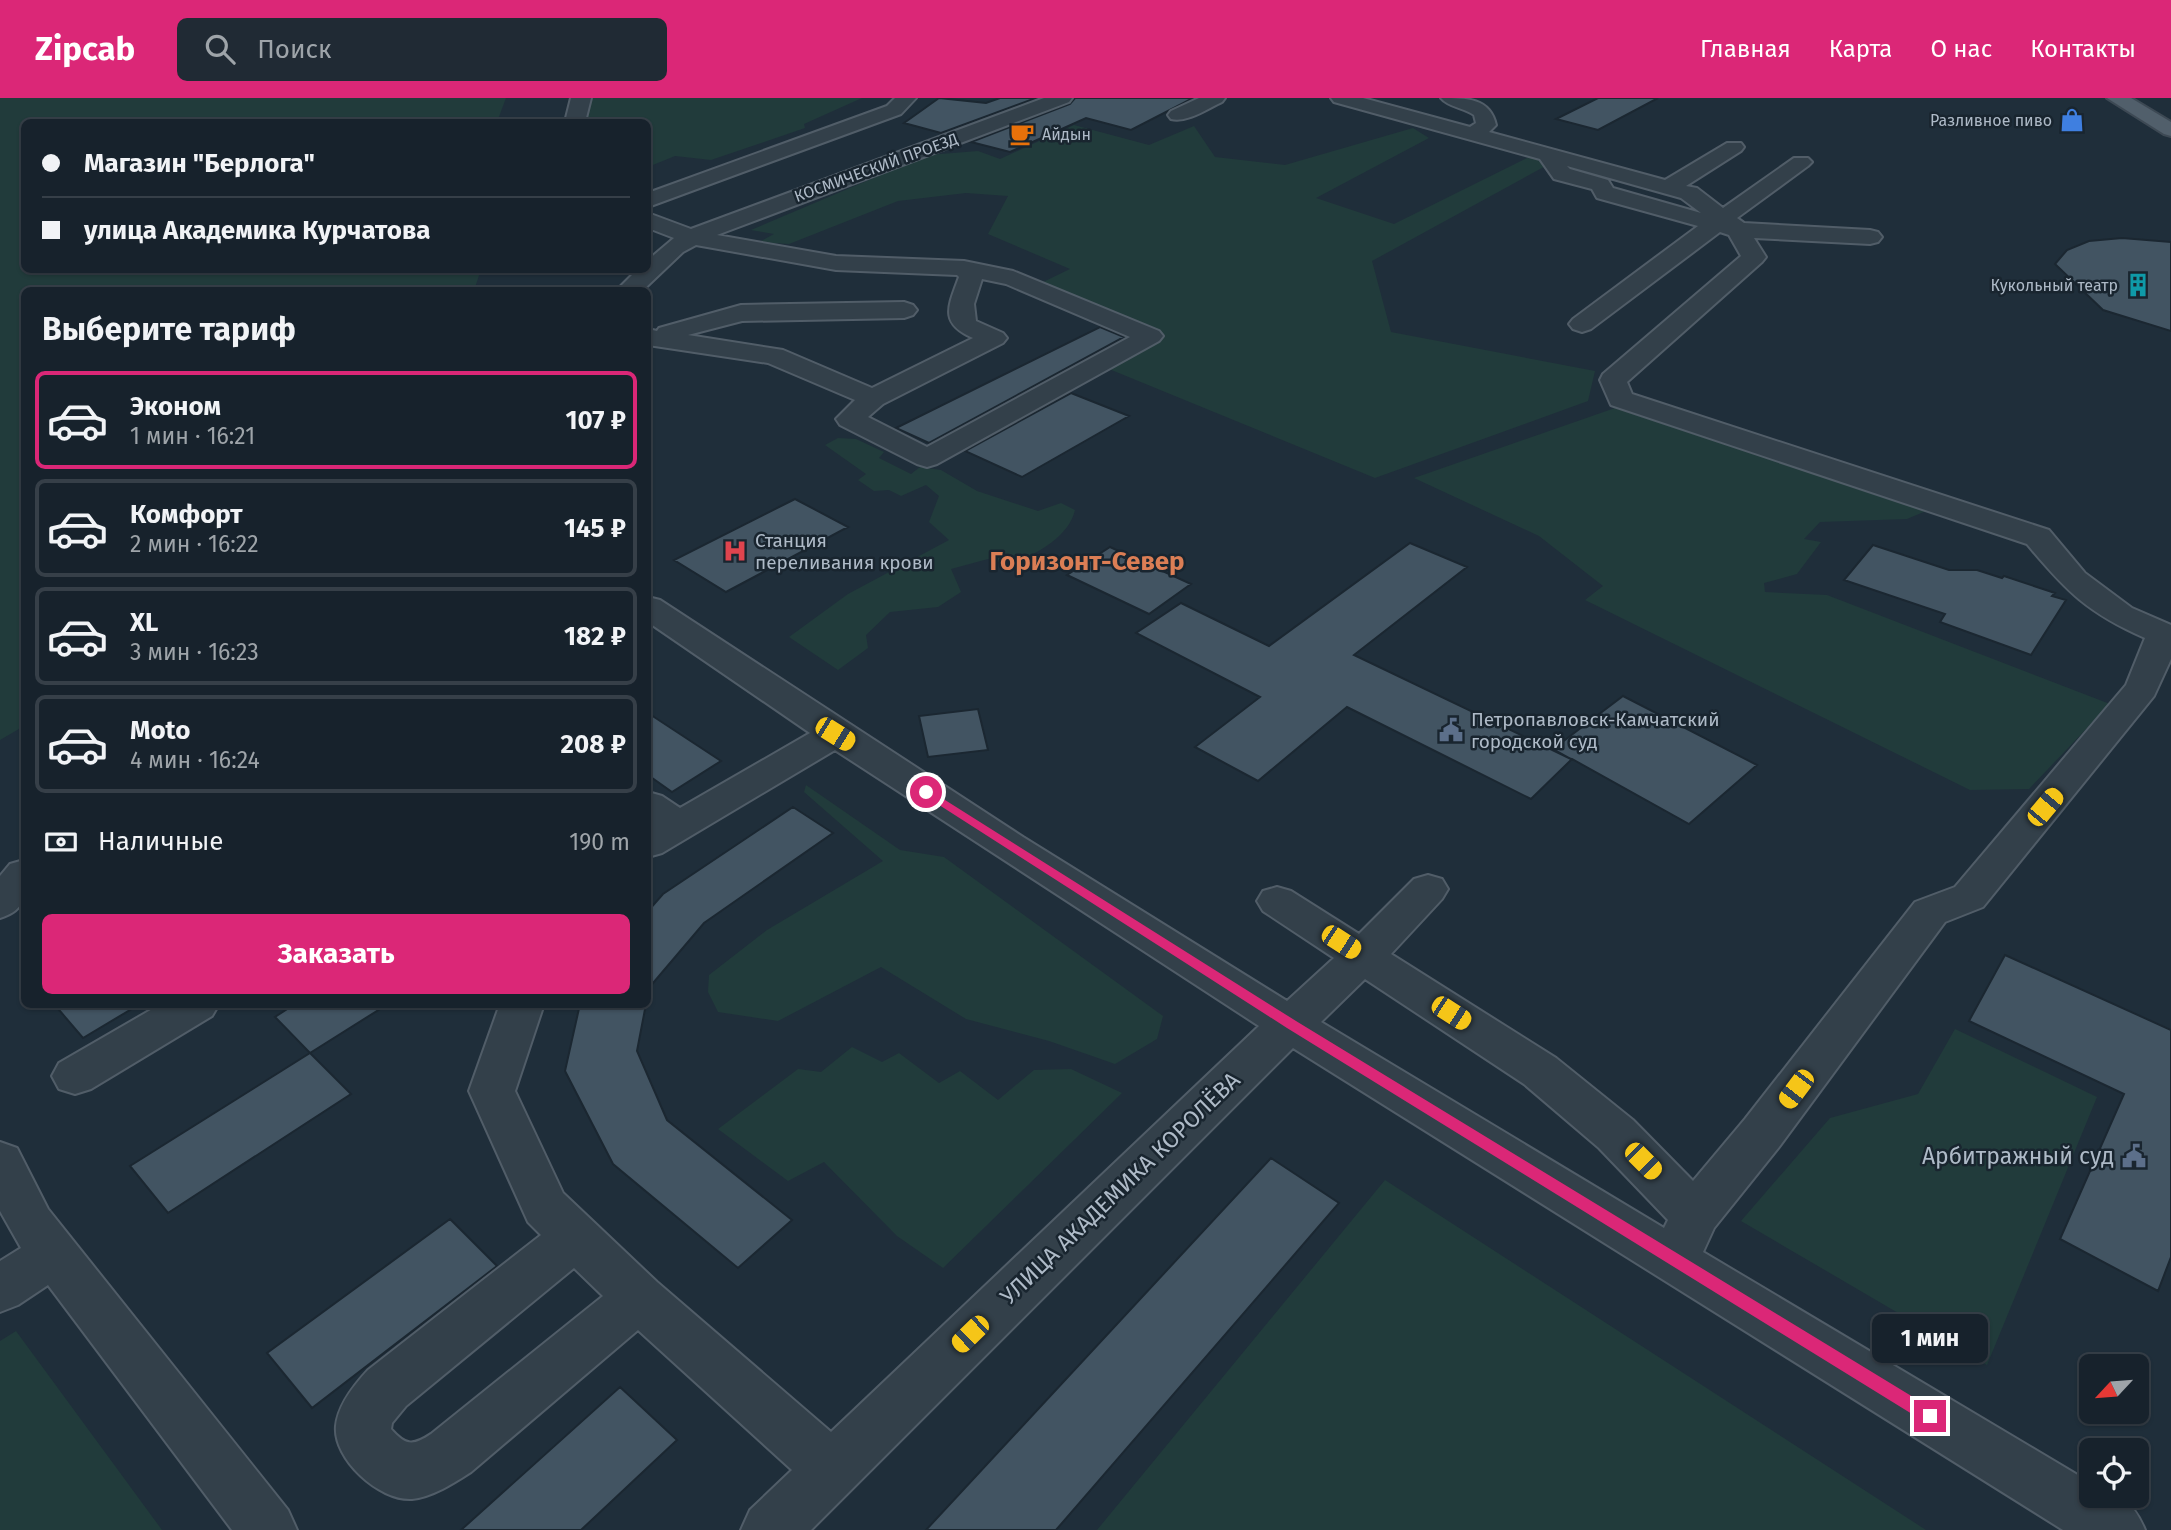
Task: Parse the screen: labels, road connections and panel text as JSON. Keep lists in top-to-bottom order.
{
  "streets": {
    "street": ["КОСМИЧЕСКИЙ ПРОЕЗД", "УЛИЦА АКАДЕМИКА КОРОЛЁВА"]
  },
  "districts": ["Горизонт-Север"],
  "places": {
    "shop": ["Разливное пиво"],
    "cafe": ["Айдын"],
    "building": ["Кукольный театр"],
    "hospital": ["Станция переливания крови"],
    "public building": ["Петропавловск-Камчатский городской суд", "Арбитражный суд"]
  },
  "north": "bottom left",
  "page": {
    "header": "Zipcab",
    "search": "Поиск",
    "nav": [
      "Главная",
      "Карта",
      "О нас",
      "Контакты"
    ],
    "banner": ["Магазин \"Берлога\"", "улица Академика Курчатова"],
    "heading": "Выберите тариф",
    "list": [
      {
        "name": "Эконом",
        "note": "1 мин · 16:21",
        "value": "107 ₽"
      },
      {
        "name": "Комфорт",
        "note": "2 мин · 16:22",
        "value": "145 ₽"
      },
      {
        "name": "XL",
        "note": "3 мин · 16:23",
        "value": "182 ₽"
      },
      {
        "name": "Moto",
        "note": "4 мин · 16:24",
        "value": "208 ₽"
      }
    ],
    "pay": ["Наличные", "190 m"],
    "buttons": "Заказать",
    "bubble": "1 мин"
  }
}
